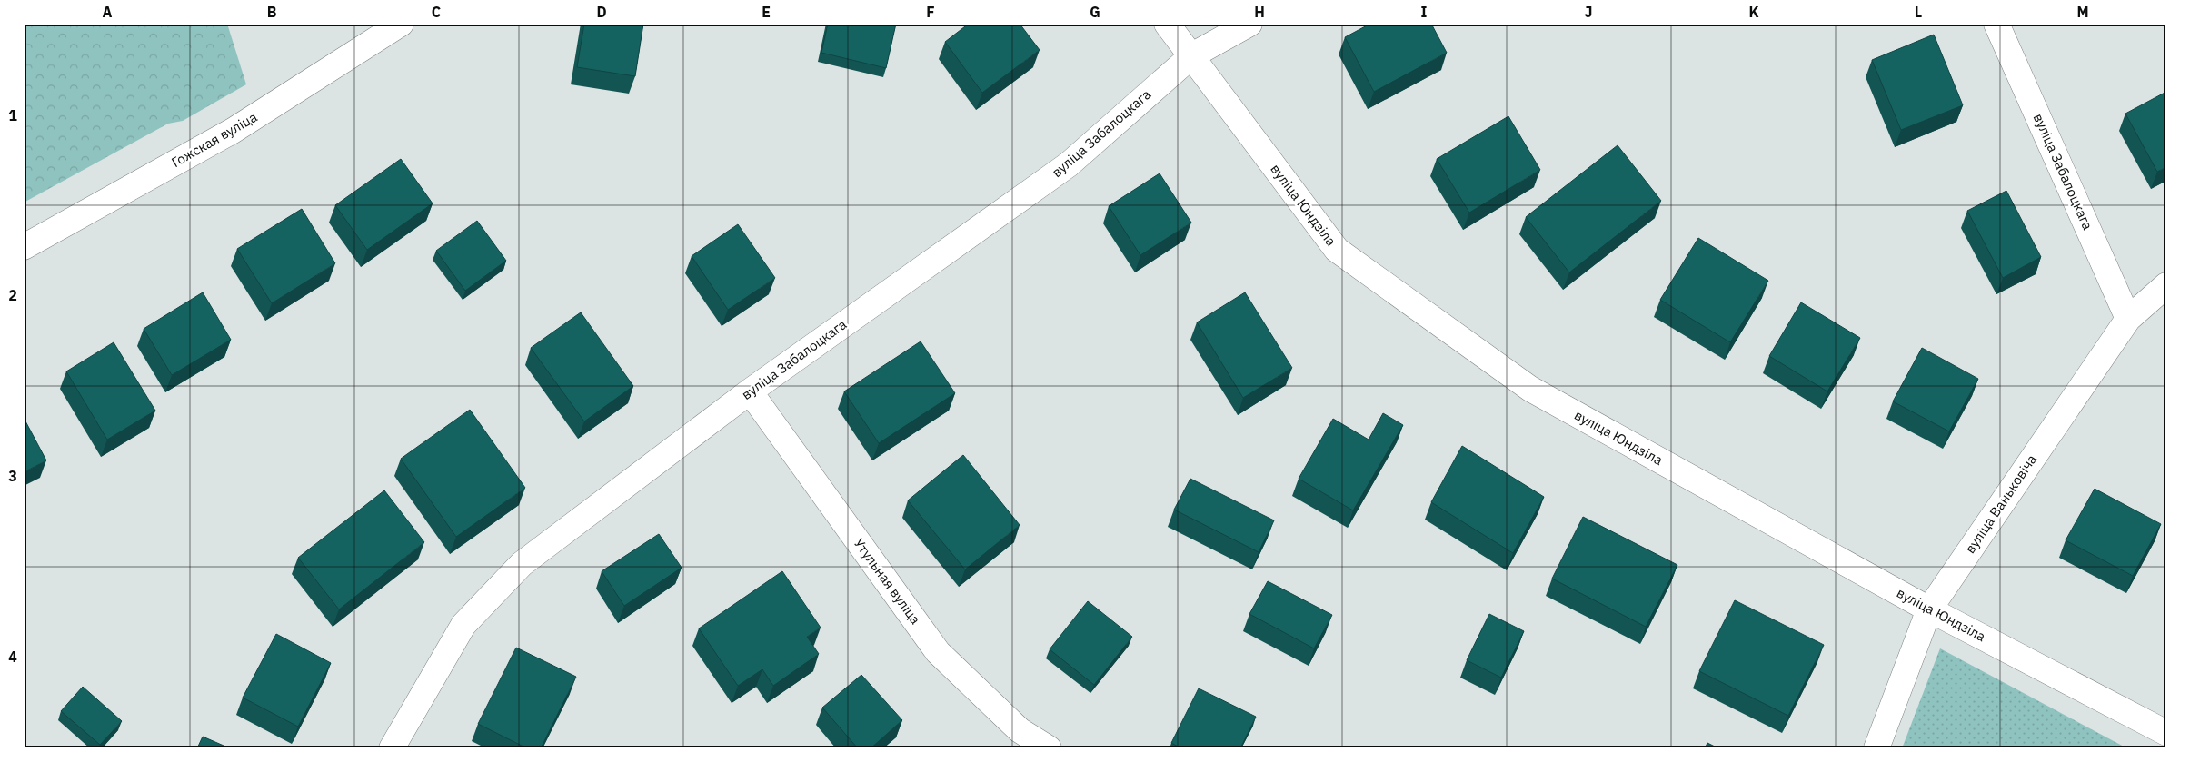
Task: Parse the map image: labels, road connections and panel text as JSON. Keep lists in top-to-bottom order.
{
  "streets": {
    "street": [
      "вуліца Забалоцкага",
      "Гожская вуліца",
      "вуліца Юндзіла",
      "вуліца Ваньковіча",
      "Утульная вуліца"
    ]
  },
  "crossings": [
    ["вуліца Забалоцкага", "вуліца Юндзіла"],
    ["вуліца Забалоцкага", "вуліца Ваньковіча"],
    ["вуліца Забалоцкага", "Утульная вуліца"],
    ["вуліца Юндзіла", "вуліца Ваньковіча"]
  ],
  "grid": {
    "columns": [
      "A",
      "B",
      "C",
      "D",
      "E",
      "F",
      "G",
      "H",
      "I",
      "J",
      "K",
      "L",
      "M"
    ],
    "rows": [
      "1",
      "2",
      "3",
      "4"
    ]
  }
}
